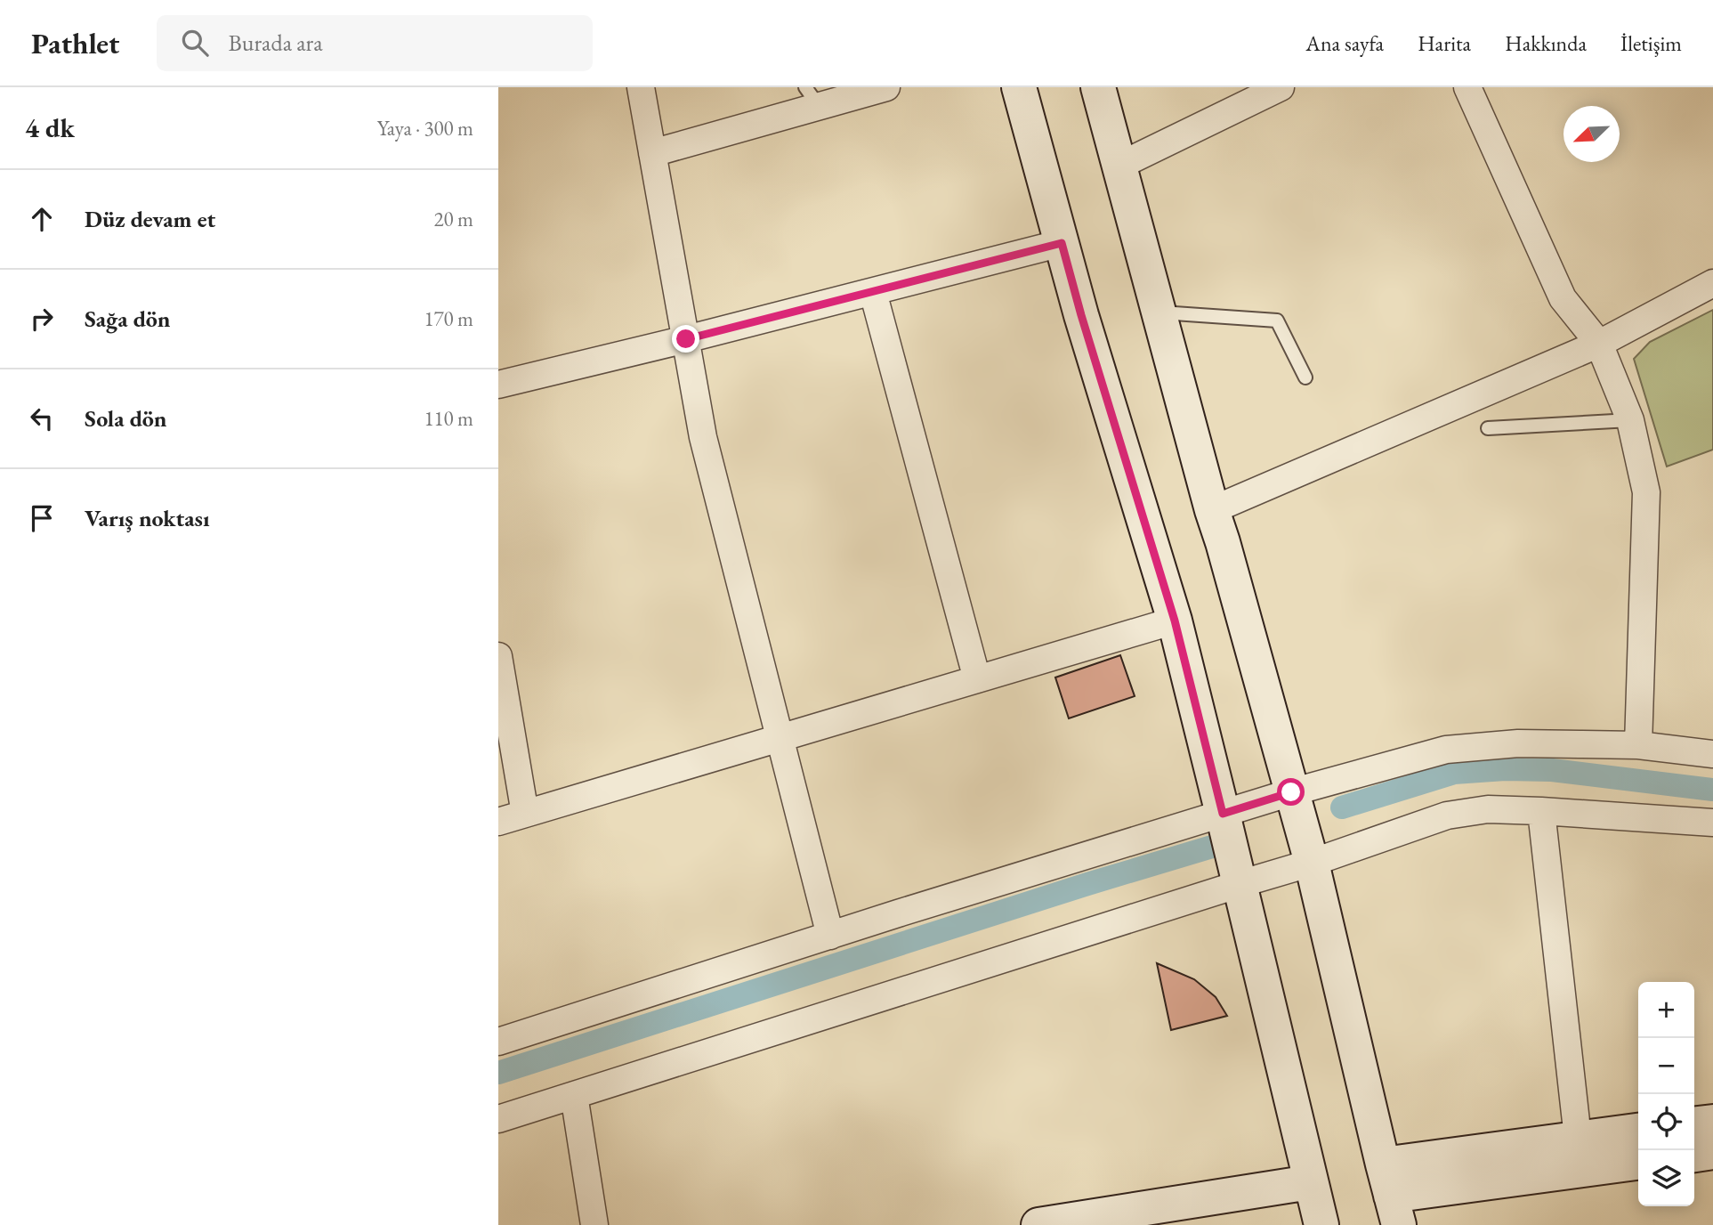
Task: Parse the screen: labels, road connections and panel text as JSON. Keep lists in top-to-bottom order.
{
  "north": "bottom left",
  "page": {
    "header": "Pathlet",
    "search": "Burada ara",
    "nav": [
      "Ana sayfa",
      "Harita",
      "Hakkında",
      "İletişim"
    ],
    "heading": ["4 dk", "Yaya · 300 m"],
    "list": [
      ["Düz devam et", "20 m"],
      ["Sağa dön", "170 m"],
      ["Sola dön", "110 m"],
      "Varış noktası"
    ],
    "map_buttons": ["+", "−"]
  }
}
